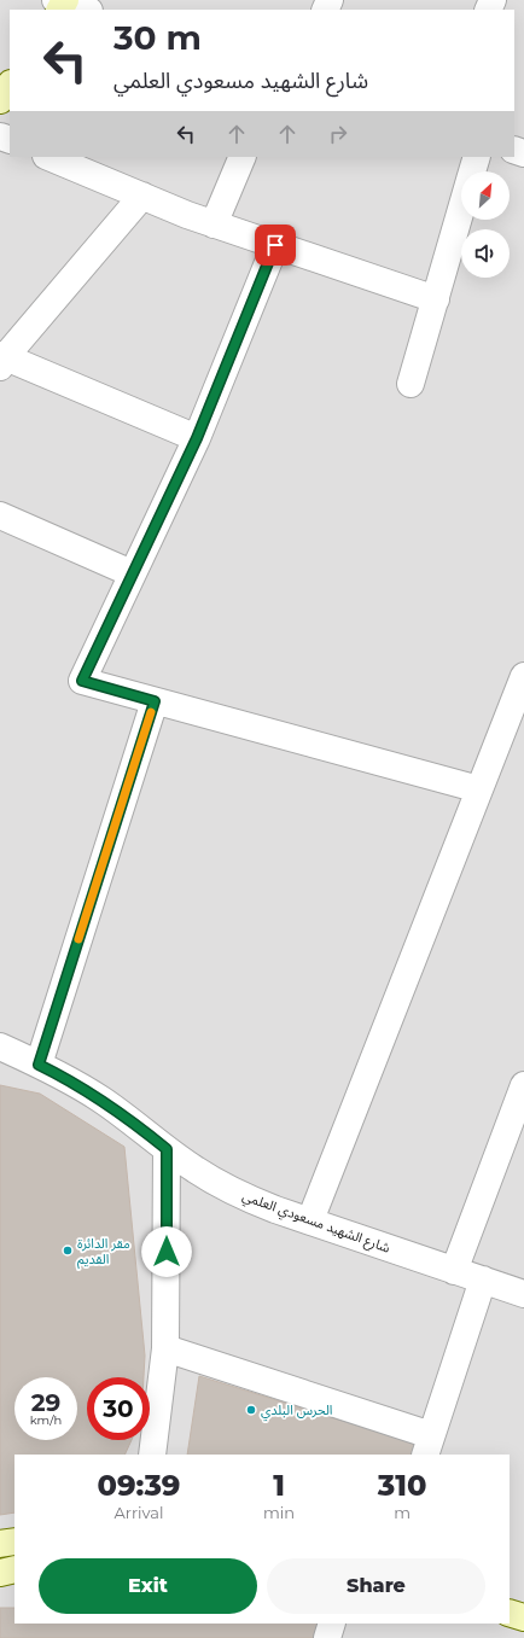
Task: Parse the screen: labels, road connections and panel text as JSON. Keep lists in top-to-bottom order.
{
  "streets": {
    "street": ["شارع الشهيد مسعودي العلمي"]
  },
  "places": ["مقر الدائرة القديم", "الحرس البلدي"],
  "north": "top right",
  "page": {
    "turn": ["30 m", "شارع الشهيد مسعودي العلمي"],
    "speed": "29 km/h",
    "limit": "30",
    "eta": [
      "09:39",
      "Arrival",
      "1",
      "min",
      "310",
      "m"
    ],
    "buttons": ["Exit", "Share"]
  }
}
